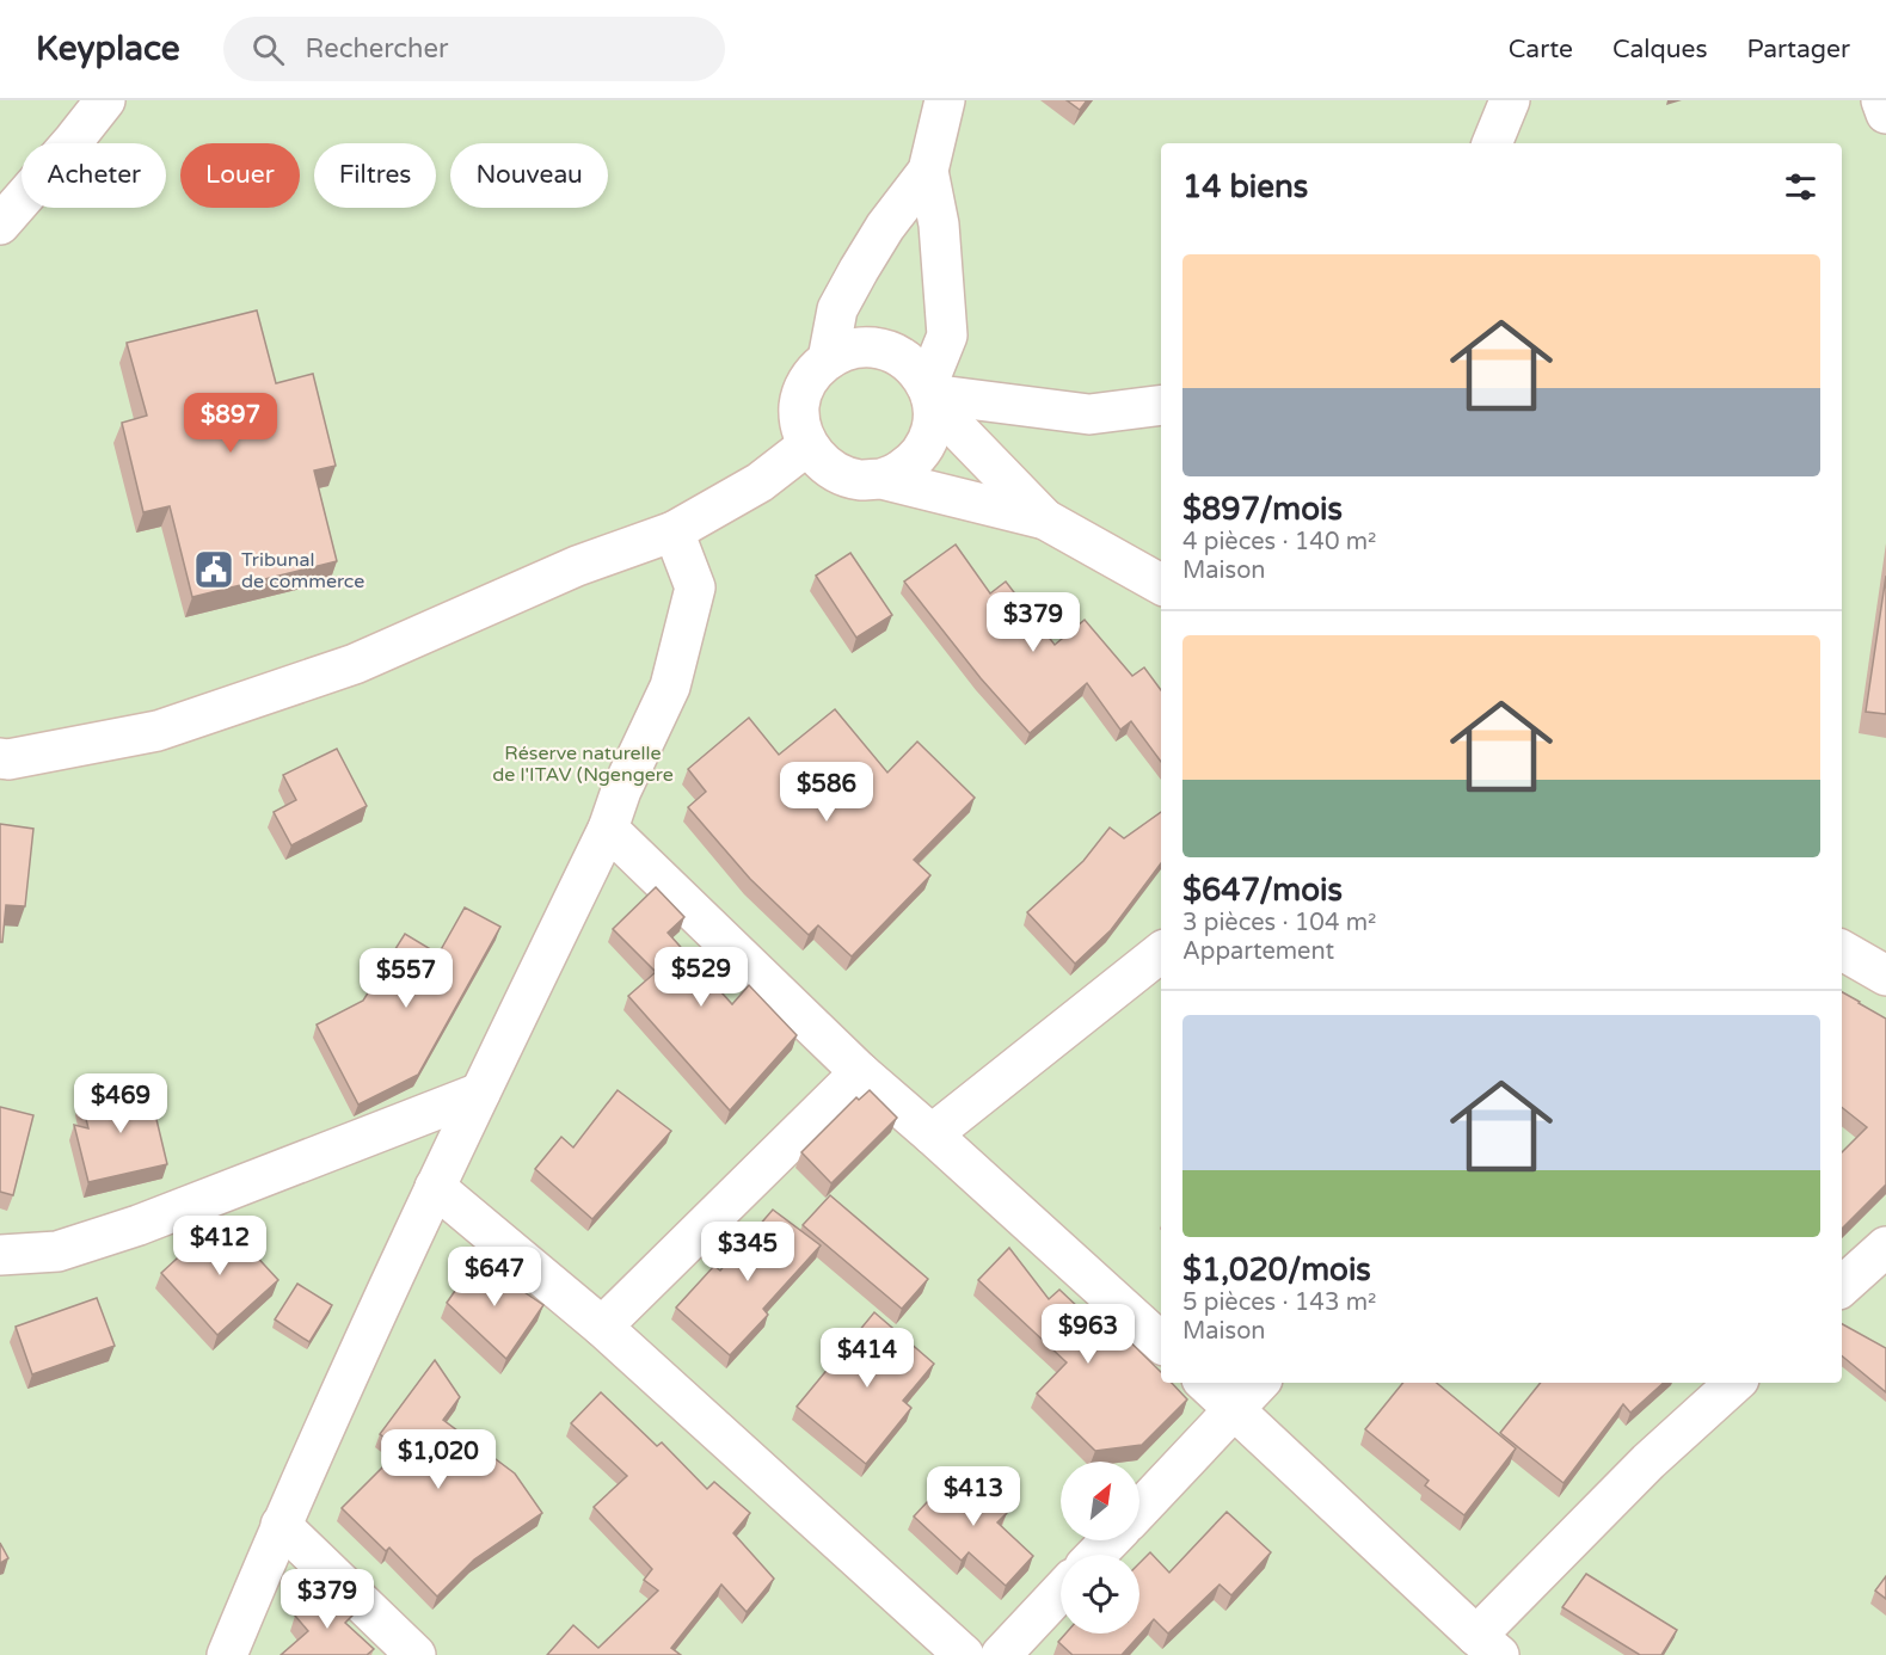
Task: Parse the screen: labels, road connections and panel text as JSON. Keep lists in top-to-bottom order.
{
  "parks": ["Réserve naturelle de l'ITAV (Ngengere"],
  "places": {
    "public building": ["Tribunal de commerce"]
  },
  "north": "top right",
  "page": {
    "header": "Keyplace",
    "search": "Rechercher",
    "nav": ["Carte", "Calques", "Partager"],
    "chip": [
      "Acheter",
      "Louer",
      "Filtres",
      "Nouveau"
    ],
    "heading": "14 biens",
    "list": [
      {
        "name": "$897/mois",
        "note": "4 pièces · 140 m² · Maison"
      },
      {
        "name": "$647/mois",
        "note": "3 pièces · 104 m² · Appartement"
      },
      {
        "name": "$1,020/mois",
        "note": "5 pièces · 143 m² · Maison"
      }
    ],
    "price": [
      "$897",
      "$379",
      "$586",
      "$529",
      "$557",
      "$469",
      "$412",
      "$345",
      "$647",
      "$963",
      "$414",
      "$1,020",
      "$413",
      "$379"
    ]
  }
}
